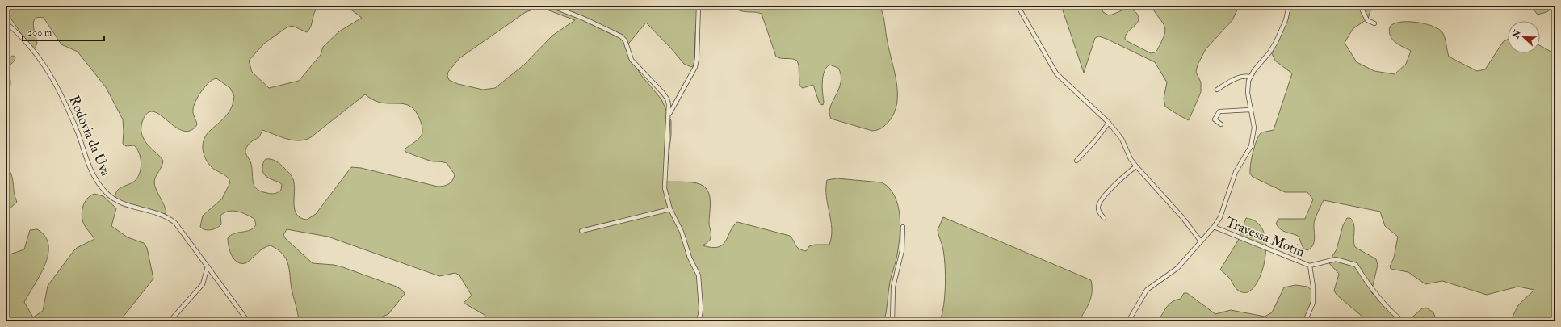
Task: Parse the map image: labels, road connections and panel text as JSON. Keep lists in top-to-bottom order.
{
  "streets": {
    "street": ["Rodovia da Uva", "Travessa Motin"]
  },
  "scale_bar": "200 m",
  "north": "left"
}
